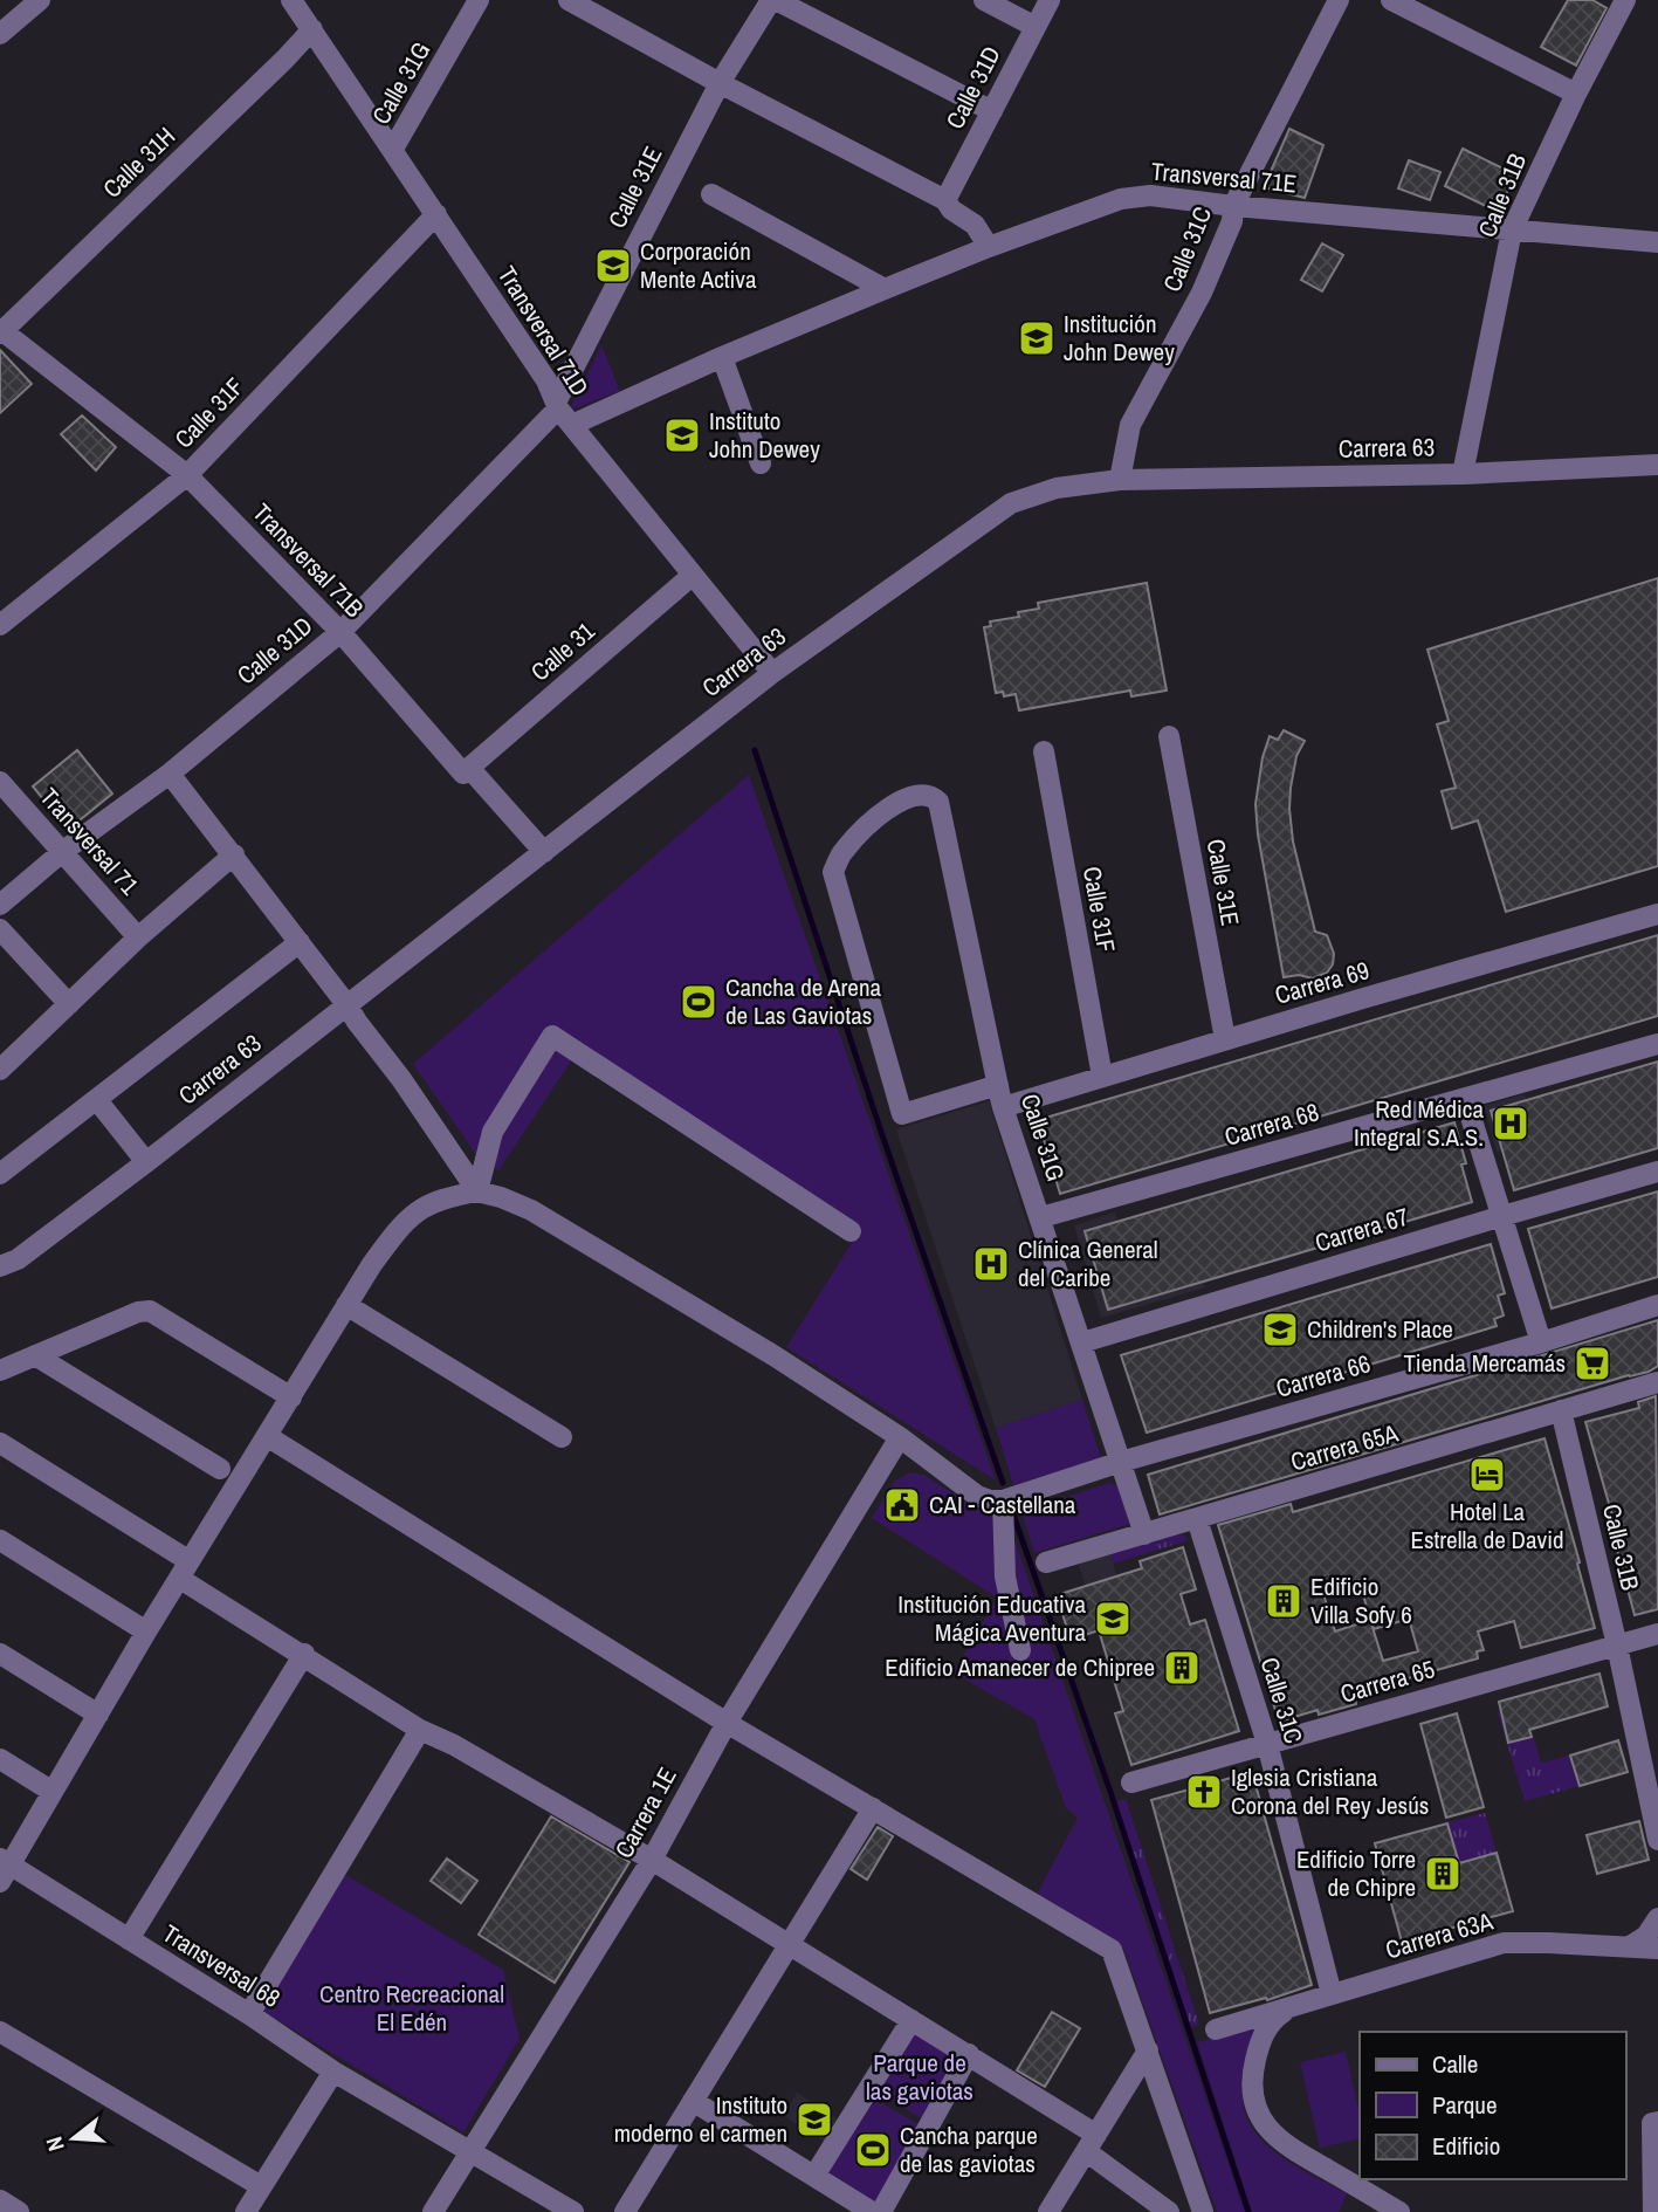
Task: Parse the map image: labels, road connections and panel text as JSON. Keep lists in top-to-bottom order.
{
  "streets": {
    "street": [
      "Calle 31G",
      "Calle 31D",
      "Calle 31H",
      "Transversal 71E",
      "Calle 31E",
      "Calle 31B",
      "Calle 31C",
      "Transversal 71D",
      "Calle 31F",
      "Carrera 63",
      "Transversal 71B",
      "Calle 31",
      "Transversal 71",
      "Carrera 69",
      "Carrera 68",
      "Carrera 67",
      "Carrera 66",
      "Carrera 65A",
      "Carrera 65",
      "Carrera 1E",
      "Carrera 63A",
      "Transversal 68"
    ]
  },
  "crossings": [
    ["Calle 31G", "Transversal 71D"],
    ["Calle 31G", "Carrera 69"],
    ["Calle 31G", "Carrera 68"],
    ["Calle 31G", "Carrera 67"],
    ["Calle 31G", "Carrera 66"],
    ["Calle 31G", "Carrera 65A"],
    ["Calle 31D", "Calle 31E"],
    ["Calle 31D", "Transversal 71D"],
    ["Calle 31D", "Transversal 71B"],
    ["Calle 31D", "Transversal 71"],
    ["Calle 31H", "Transversal 71D"],
    ["Calle 31H", "Transversal 71B"],
    ["Transversal 71E", "Calle 31B"],
    ["Transversal 71E", "Calle 31C"],
    ["Calle 31E", "Transversal 71D"],
    ["Calle 31E", "Carrera 69"],
    ["Calle 31B", "Carrera 63"],
    ["Calle 31B", "Carrera 65A"],
    ["Calle 31B", "Carrera 65"],
    ["Calle 31C", "Carrera 63"],
    ["Calle 31C", "Carrera 65A"],
    ["Calle 31C", "Carrera 65"],
    ["Calle 31C", "Carrera 63A"],
    ["Transversal 71D", "Calle 31F"],
    ["Transversal 71D", "Carrera 63"],
    ["Transversal 71D", "Calle 31"],
    ["Calle 31F", "Transversal 71B"],
    ["Calle 31F", "Carrera 69"],
    ["Carrera 63", "Transversal 71B"],
    ["Transversal 71B", "Calle 31"],
    ["Carrera 1E", "Transversal 68"]
  ],
  "parks": ["Centro Recreacional El Edén", "Parque de las gaviotas"],
  "places": {
    "school or university": [
      "Corporación Mente Activa",
      "Institución John Dewey",
      "Instituto John Dewey",
      "Children's Place",
      "Institución Educativa Mágica Aventura",
      "Instituto moderno el carmen"
    ],
    "sports": ["Cancha de Arena de Las Gaviotas", "Cancha parque de las gaviotas"],
    "hospital": ["Red Médica Integral S.A.S.", "Clínica General del Caribe"],
    "supermarket": ["Tienda Mercamás"],
    "hotel": ["Hotel La Estrella de David"],
    "public building": ["CAI - Castellana"],
    "building": ["Edificio Villa Sofy 6", "Edificio Amanecer de Chipree", "Edificio Torre de Chipre"],
    "church": ["Iglesia Cristiana Corona del Rey Jesús"]
  },
  "legend": ["Calle", "Parque", "Edificio"],
  "north": "left"
}
